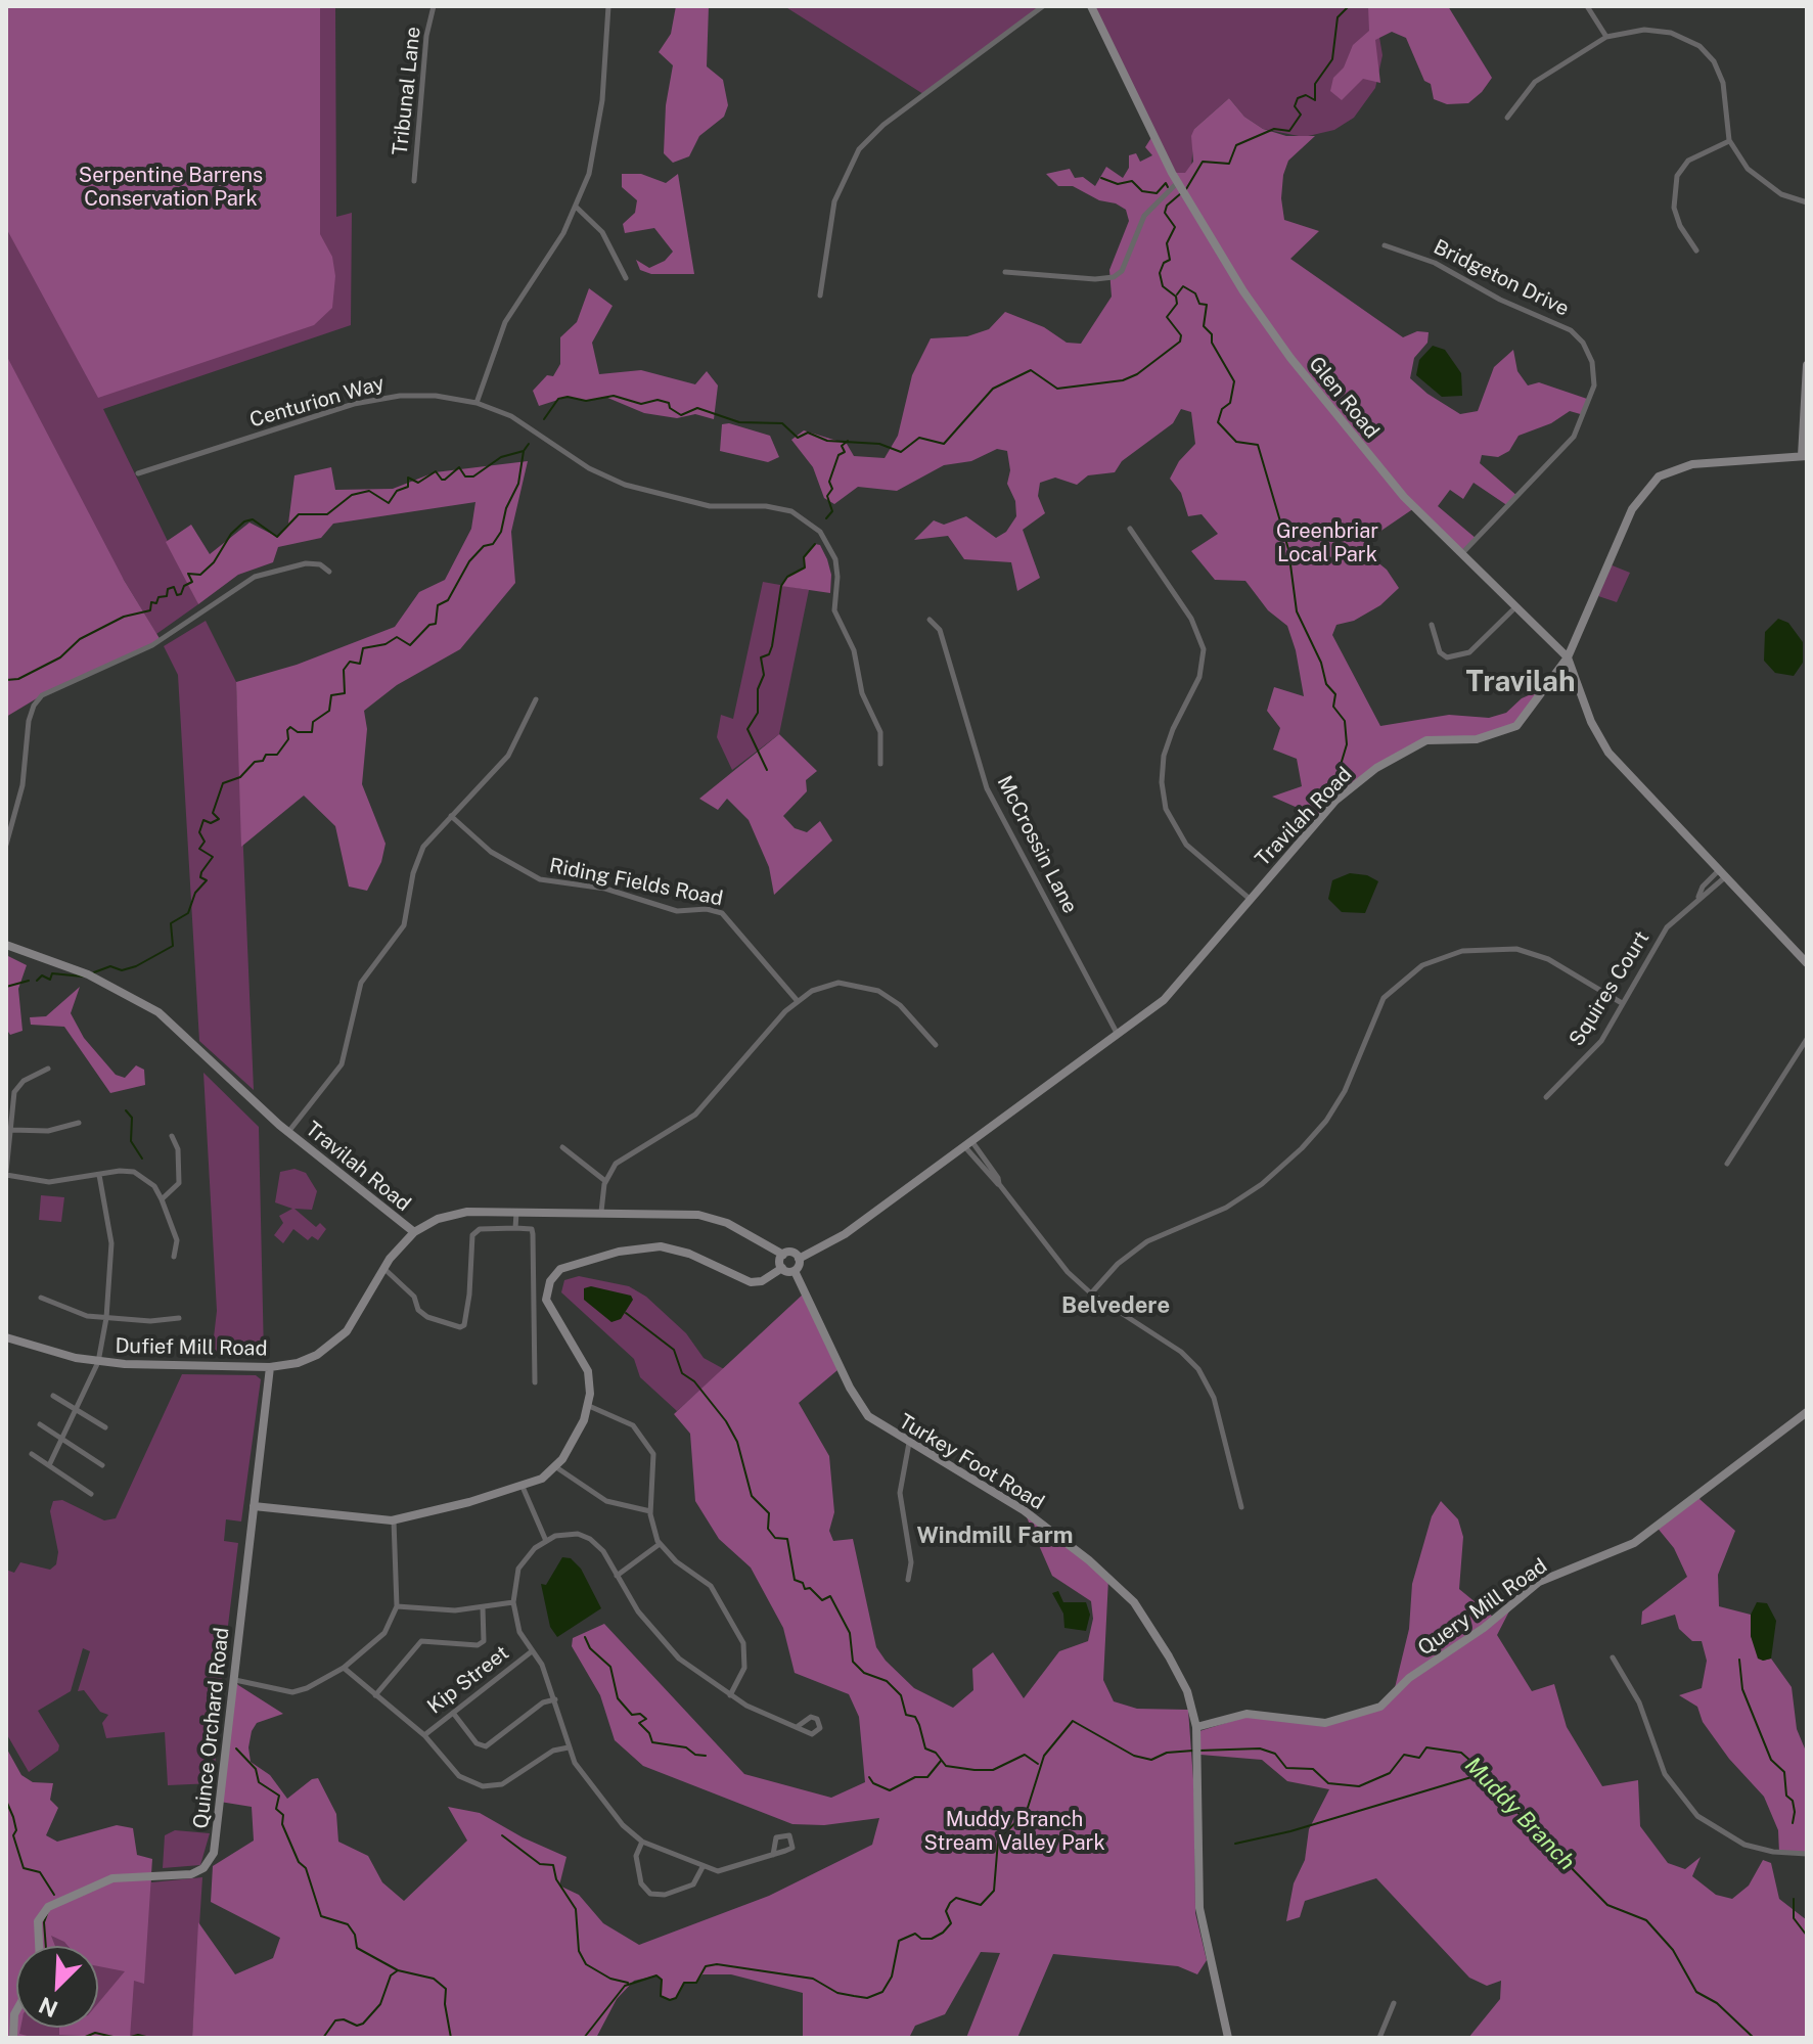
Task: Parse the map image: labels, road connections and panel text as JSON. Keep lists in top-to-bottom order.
{
  "streets": {
    "street": [
      "Tribunal Lane",
      "Bridgeton Drive",
      "Glen Road",
      "Centurion Way",
      "Travilah Road",
      "McCrossin Lane",
      "Riding Fields Road",
      "Squires Court",
      "Dufief Mill Road",
      "Turkey Foot Road",
      "Query Mill Road",
      "Kip Street",
      "Quince Orchard Road"
    ]
  },
  "crossings": [
    ["Bridgeton Drive", "Glen Road"],
    ["Glen Road", "Travilah Road"],
    ["Glen Road", "Squires Court"],
    ["Travilah Road", "McCrossin Lane"],
    ["Travilah Road", "Dufief Mill Road"],
    ["Travilah Road", "Turkey Foot Road"],
    ["Dufief Mill Road", "Quince Orchard Road"],
    ["Turkey Foot Road", "Query Mill Road"]
  ],
  "districts": ["Travilah", "Belvedere", "Windmill Farm"],
  "water": ["Muddy Branch"],
  "parks": ["Serpentine Barrens Conservation Park", "Greenbriar Local Park", "Muddy Branch Stream Valley Park"],
  "north": "bottom left"
}
